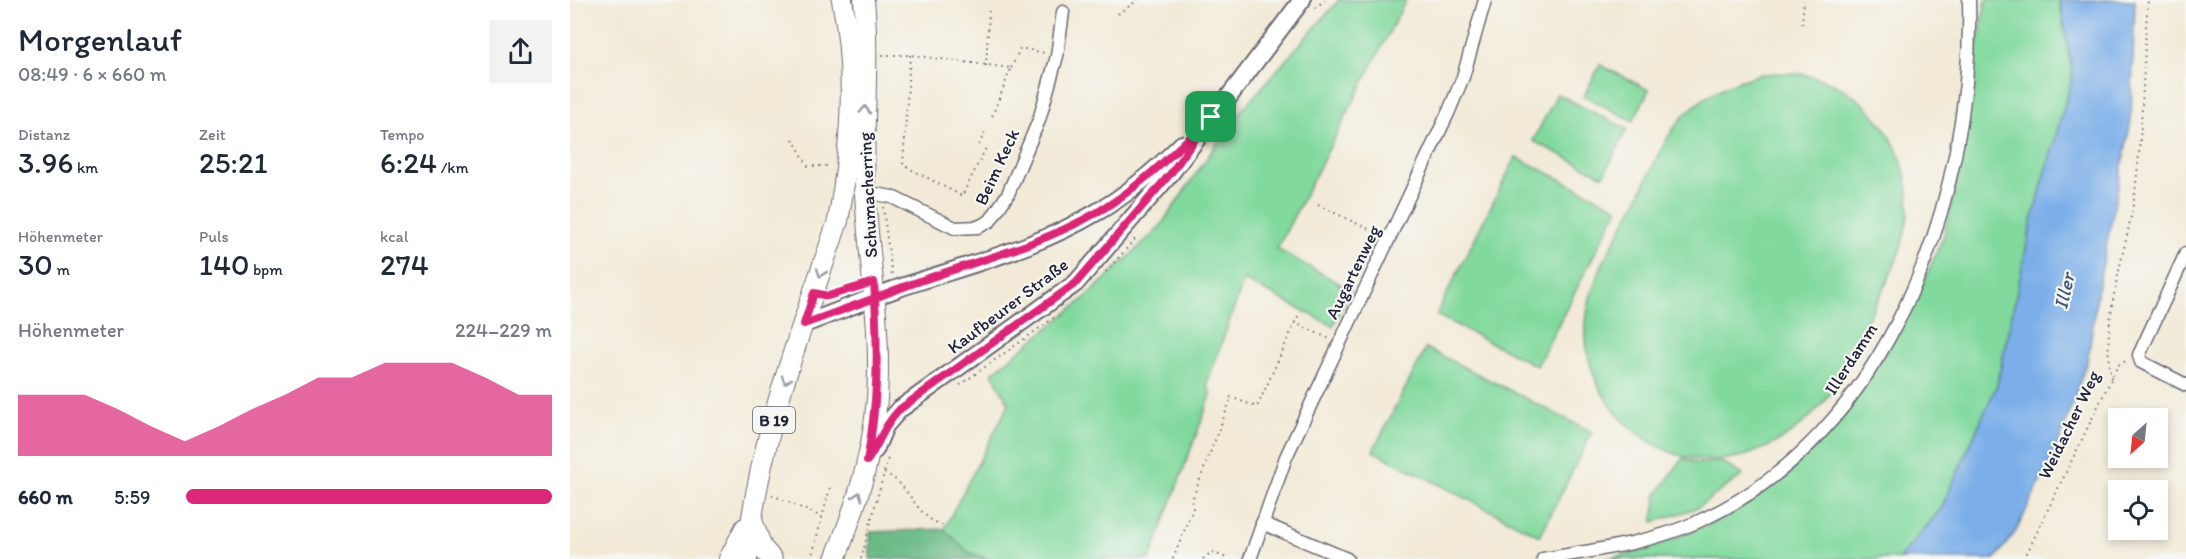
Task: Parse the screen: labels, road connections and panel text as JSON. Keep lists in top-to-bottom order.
{
  "streets": {
    "main road": ["Schumacherring", "B 19"],
    "street": [
      "Beim Keck",
      "Augartenweg",
      "Kaufbeurer Straße",
      "Illerdamm"
    ],
    "path": ["Weidacher Weg"]
  },
  "crossings": [
    ["Beim Keck", "Schumacherring"],
    ["Schumacherring", "Kaufbeurer Straße"],
    ["Schumacherring", "B 19"]
  ],
  "water": ["Iller"],
  "north": "bottom left",
  "page": {
    "heading": ["Morgenlauf", "08:49 · 6 × 660 m"],
    "stats": [
      ["Distanz", "3.96 km"],
      ["Zeit", "25:21"],
      ["Tempo", "6:24 /km"],
      ["Höhenmeter", "30 m"],
      ["Puls", "140 bpm"],
      ["kcal", "274"]
    ],
    "chart": ["Höhenmeter", "224–229 m"],
    "list": [
      {
        "name": "660 m",
        "note": "5:59"
      }
    ]
  }
}
